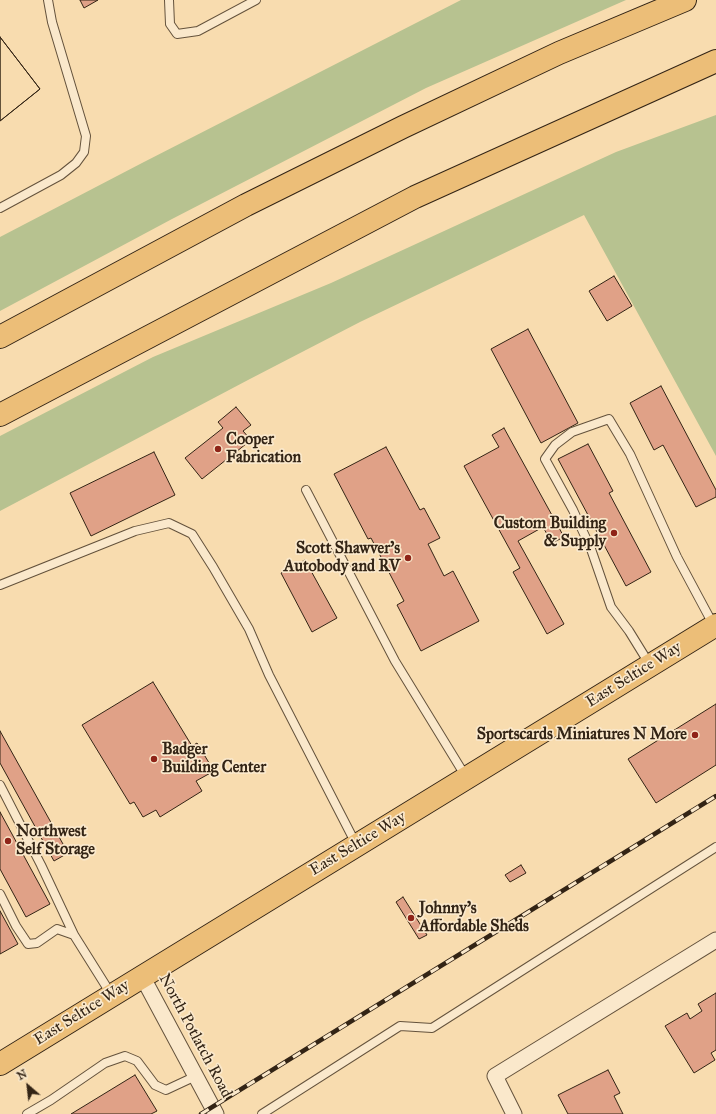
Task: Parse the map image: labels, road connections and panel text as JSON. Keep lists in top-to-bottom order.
{
  "streets": {
    "main road": ["East Seltice Way"],
    "street": ["North Potlatch Road"]
  },
  "crossings": [
    ["East Seltice Way", "North Potlatch Road"]
  ],
  "places": [
    "Cooper Fabrication",
    "Custom Building & Supply",
    "Scott Shawver's Autobody and RV",
    "Sportscards Miniatures N More",
    "Badger Building Center",
    "Northwest Self Storage",
    "Johnny's Affordable Sheds"
  ],
  "north": "top left"
}
